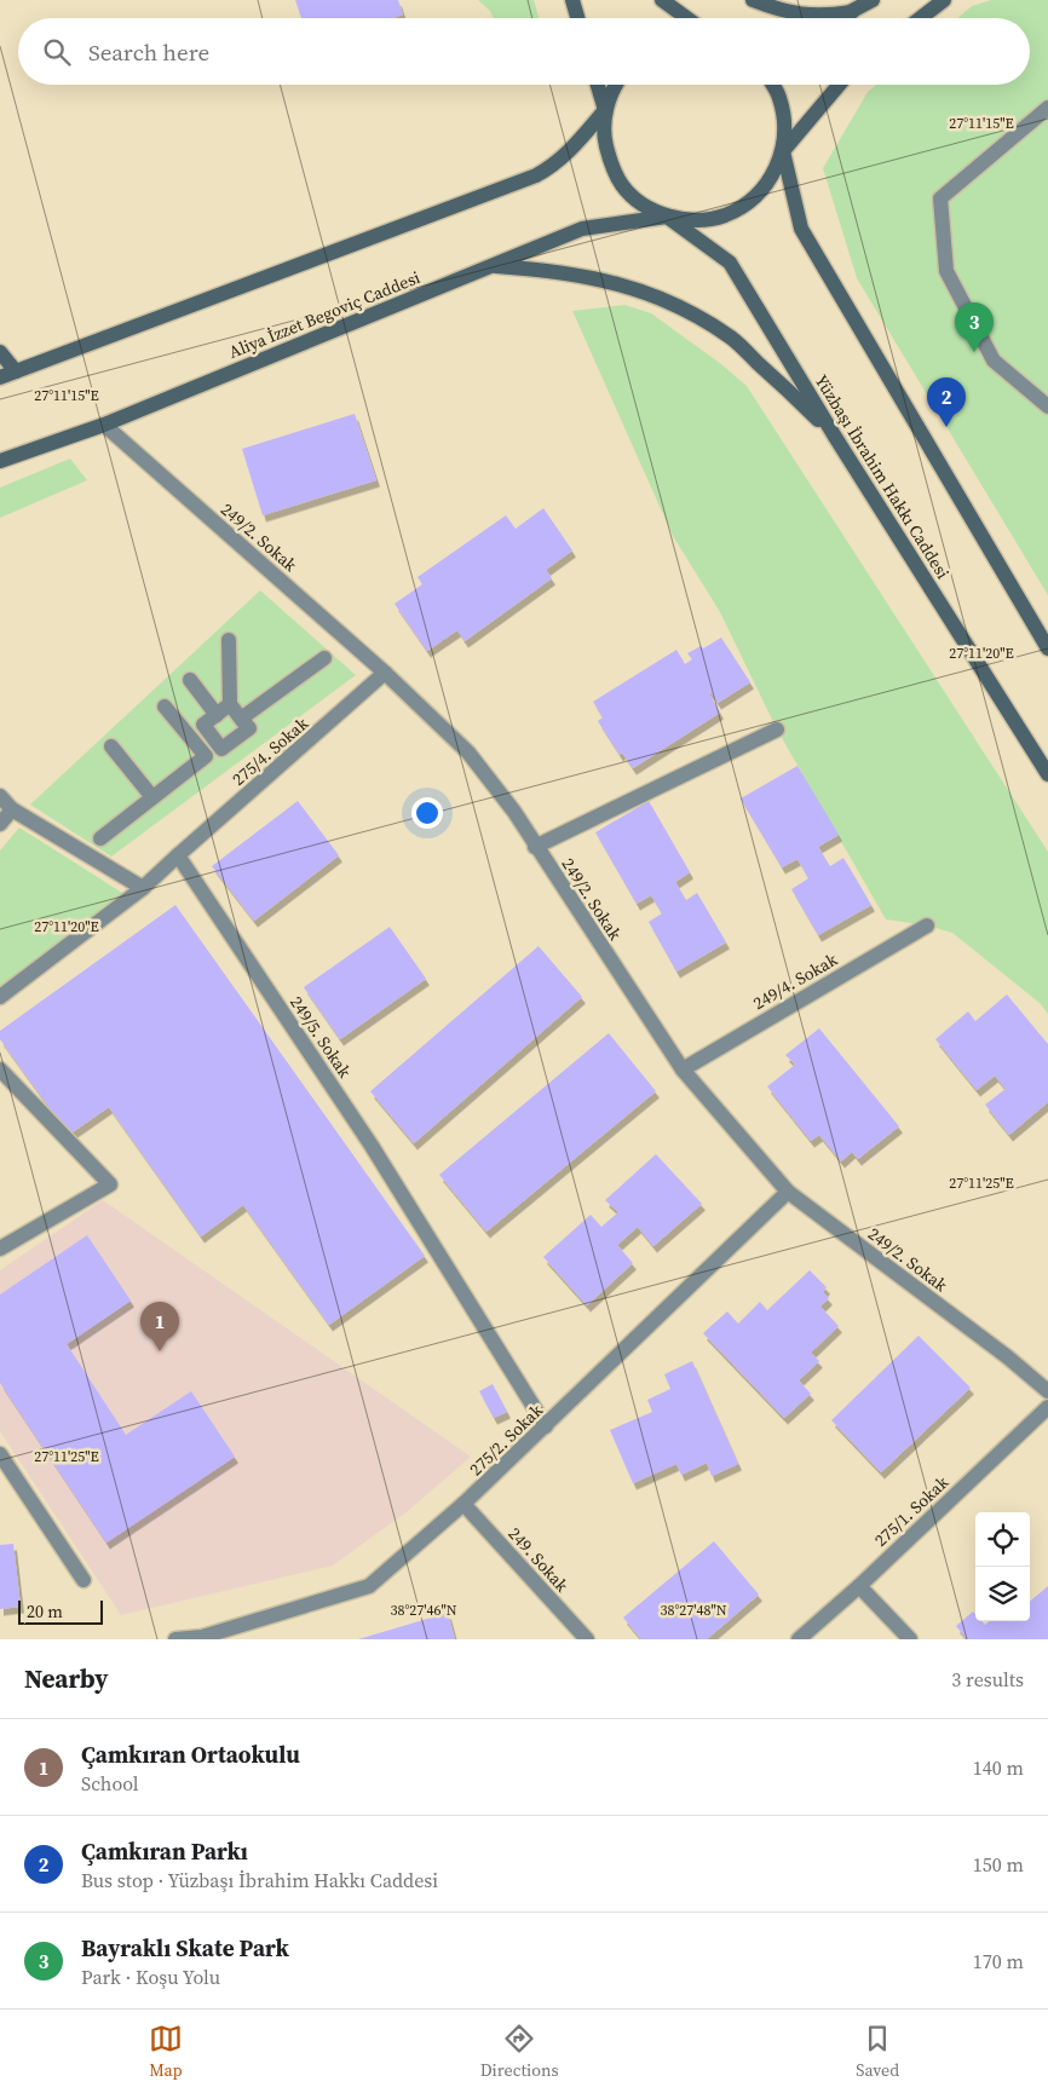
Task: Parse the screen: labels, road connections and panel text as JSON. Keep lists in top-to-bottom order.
{
  "streets": {
    "main road": ["Aliya İzzet Begoviç Caddesi", "Yüzbaşı İbrahim Hakkı Caddesi"],
    "street": [
      "249/2. Sokak",
      "275/4. Sokak",
      "249/4. Sokak",
      "249/5. Sokak",
      "275/2. Sokak",
      "275/1. Sokak",
      "249. Sokak"
    ]
  },
  "crossings": [
    ["Aliya İzzet Begoviç Caddesi", "Yüzbaşı İbrahim Hakkı Caddesi"],
    ["Aliya İzzet Begoviç Caddesi", "249/2. Sokak"],
    ["249/2. Sokak", "275/4. Sokak"],
    ["249/2. Sokak", "249/4. Sokak"],
    ["249/2. Sokak", "275/2. Sokak"],
    ["275/4. Sokak", "249/5. Sokak"],
    ["249/5. Sokak", "275/2. Sokak"],
    ["275/2. Sokak", "249. Sokak"]
  ],
  "scale_bar": "20 m",
  "page": {
    "search": "Search here",
    "pins": ["3", "2", "1"],
    "scale": "20 m",
    "heading": ["Nearby", "3 results"],
    "list": [
      {
        "mark": "1",
        "name": "Çamkıran Ortaokulu",
        "note": "School",
        "value": "140 m"
      },
      {
        "mark": "2",
        "name": "Çamkıran Parkı",
        "note": "Bus stop · Yüzbaşı İbrahim Hakkı Caddesi",
        "value": "150 m"
      },
      {
        "mark": "3",
        "name": "Bayraklı Skate Park",
        "note": "Park · Koşu Yolu",
        "value": "170 m"
      }
    ],
    "nav": ["Map", "Directions", "Saved"]
  },
  "coordinates": [
    "27°11'15\"E",
    "27°11'20\"E",
    "27°11'25\"E",
    "38°27'46\"N",
    "38°27'48\"N"
  ]
}
